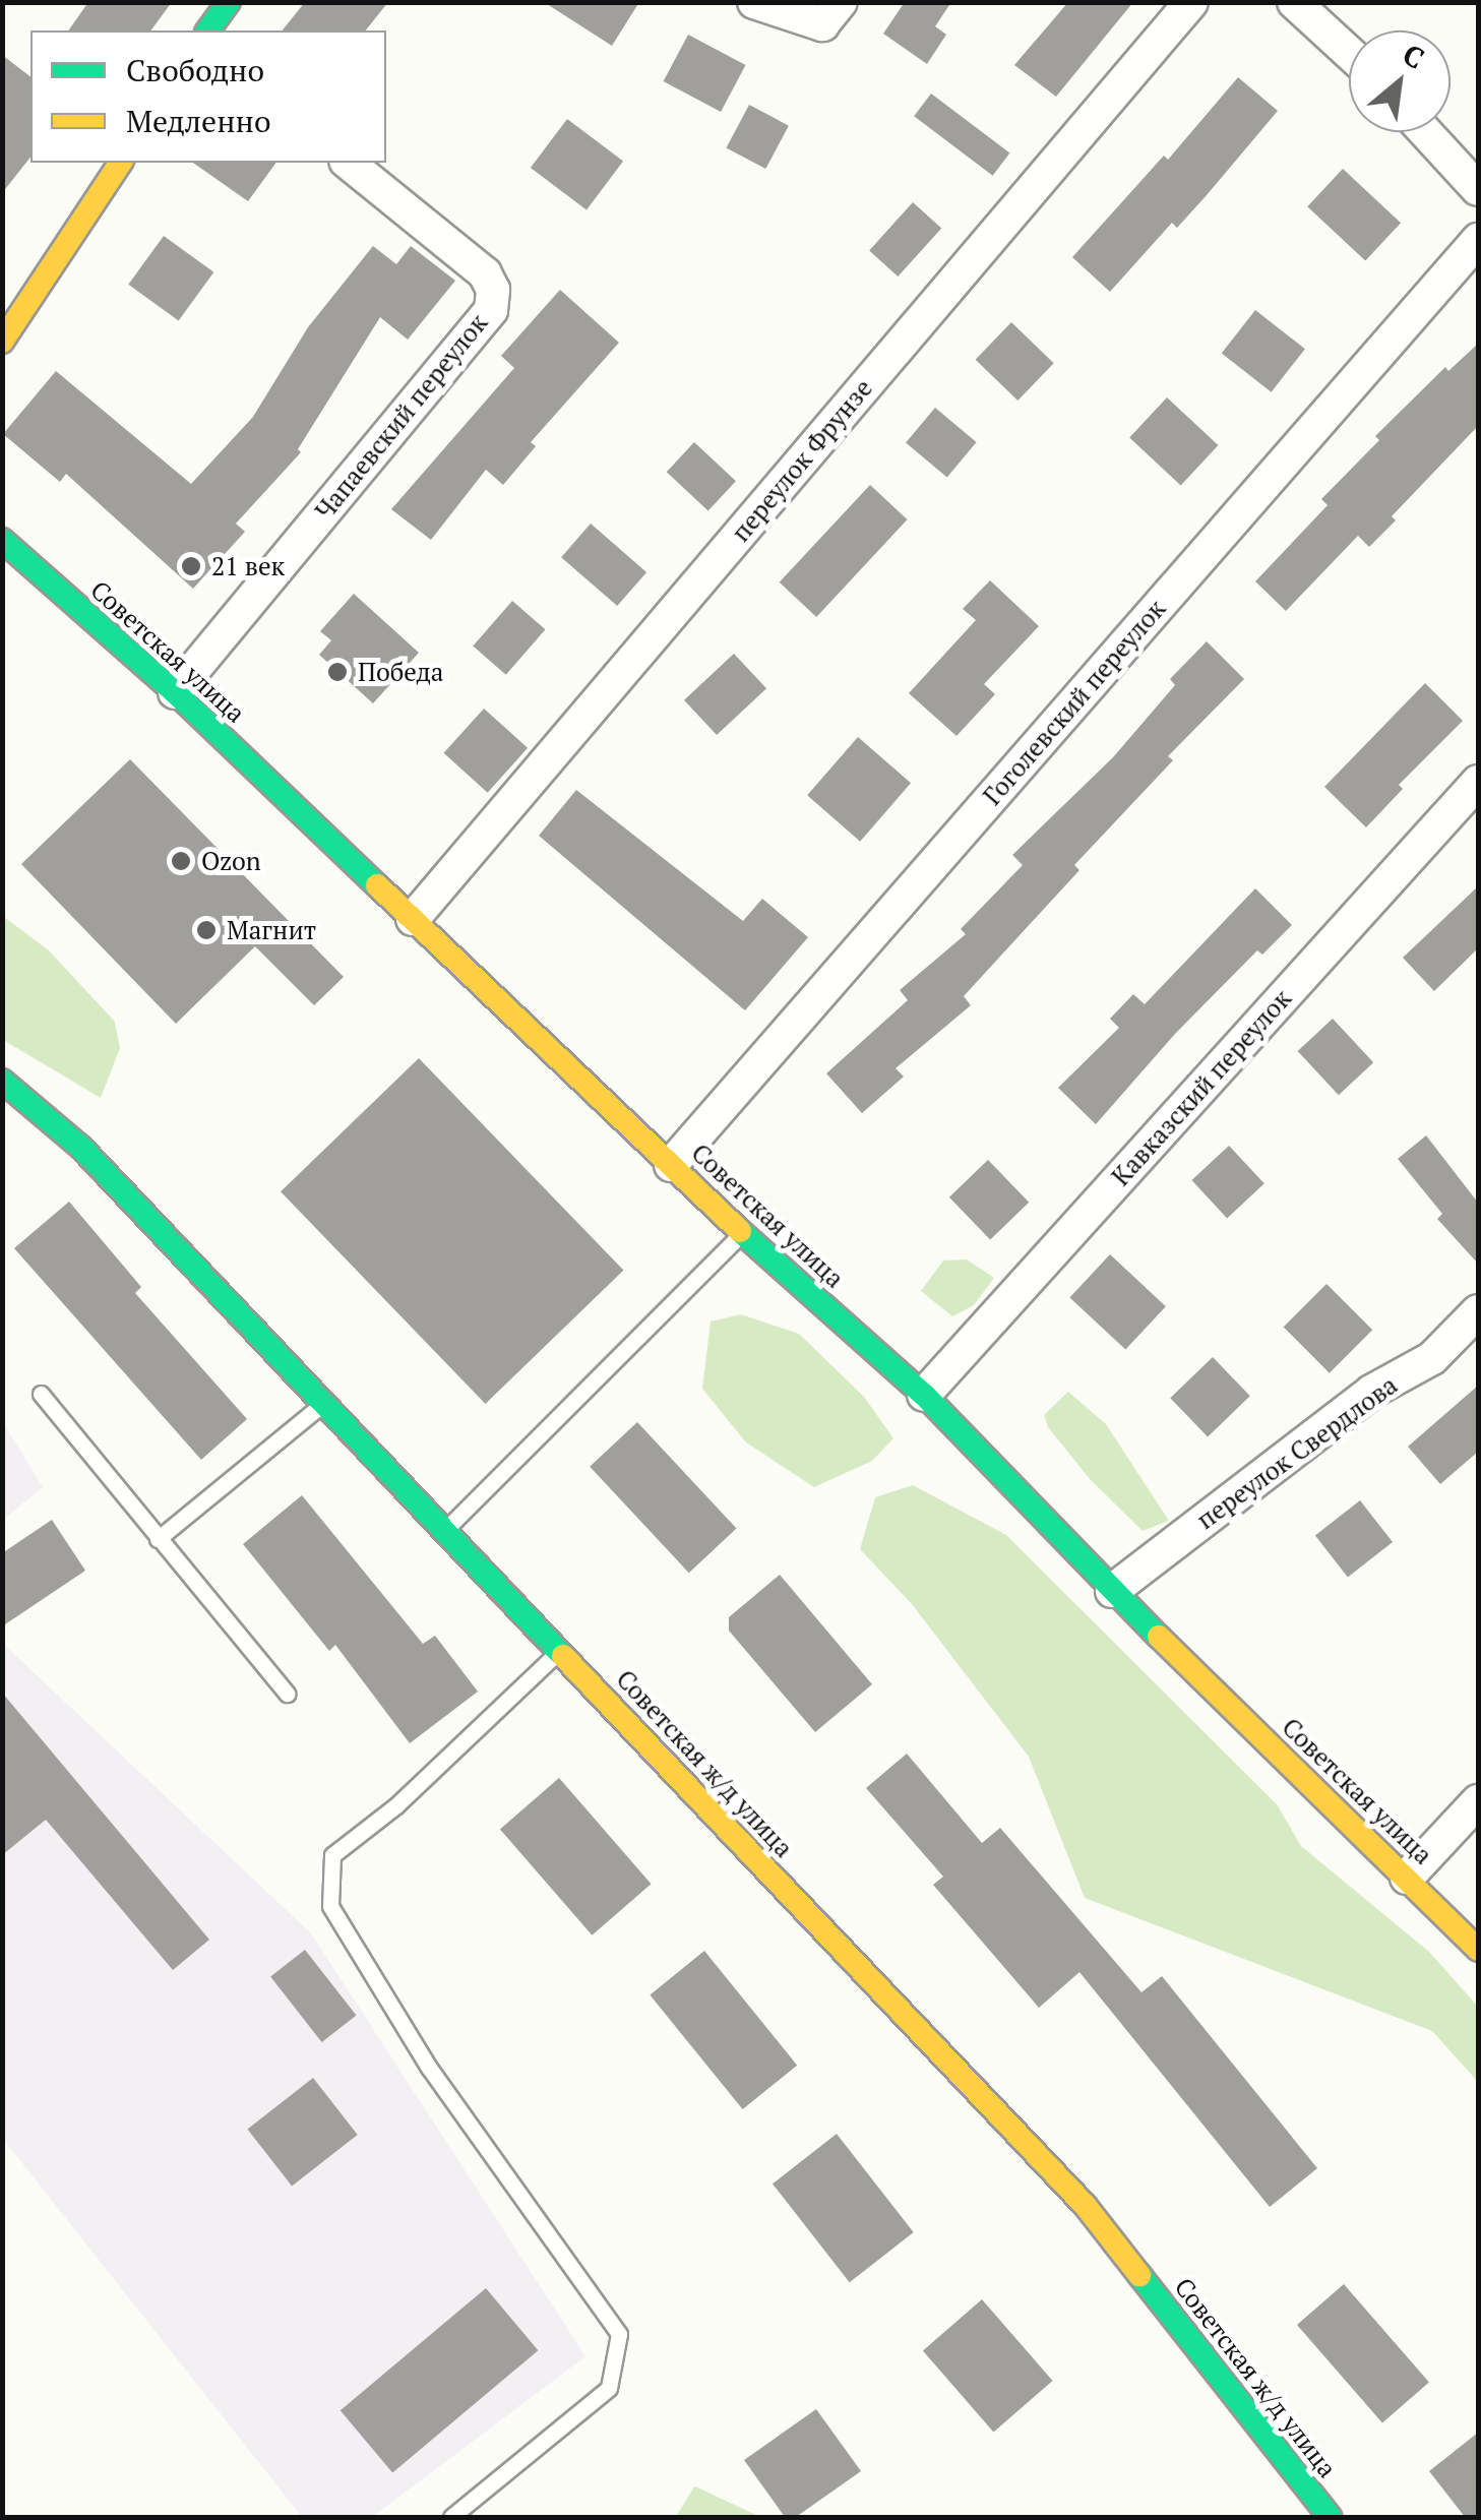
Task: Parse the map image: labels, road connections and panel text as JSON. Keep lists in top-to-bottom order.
{
  "streets": {
    "street": [
      "Чапаевский переулок",
      "переулок Фрунзе",
      "Советская улица",
      "Гоголевский переулок",
      "Кавказский переулок",
      "переулок Свердлова",
      "Советская ж/д улица"
    ]
  },
  "crossings": [
    ["Чапаевский переулок", "Советская улица"],
    ["переулок Фрунзе", "Советская улица"],
    ["Советская улица", "Гоголевский переулок"],
    ["Советская улица", "Кавказский переулок"],
    ["Советская улица", "переулок Свердлова"]
  ],
  "places": [
    "21 век",
    "Победа",
    "Ozon",
    "Магнит"
  ],
  "legend": ["Свободно", "Медленно"],
  "north": "top right"
}
